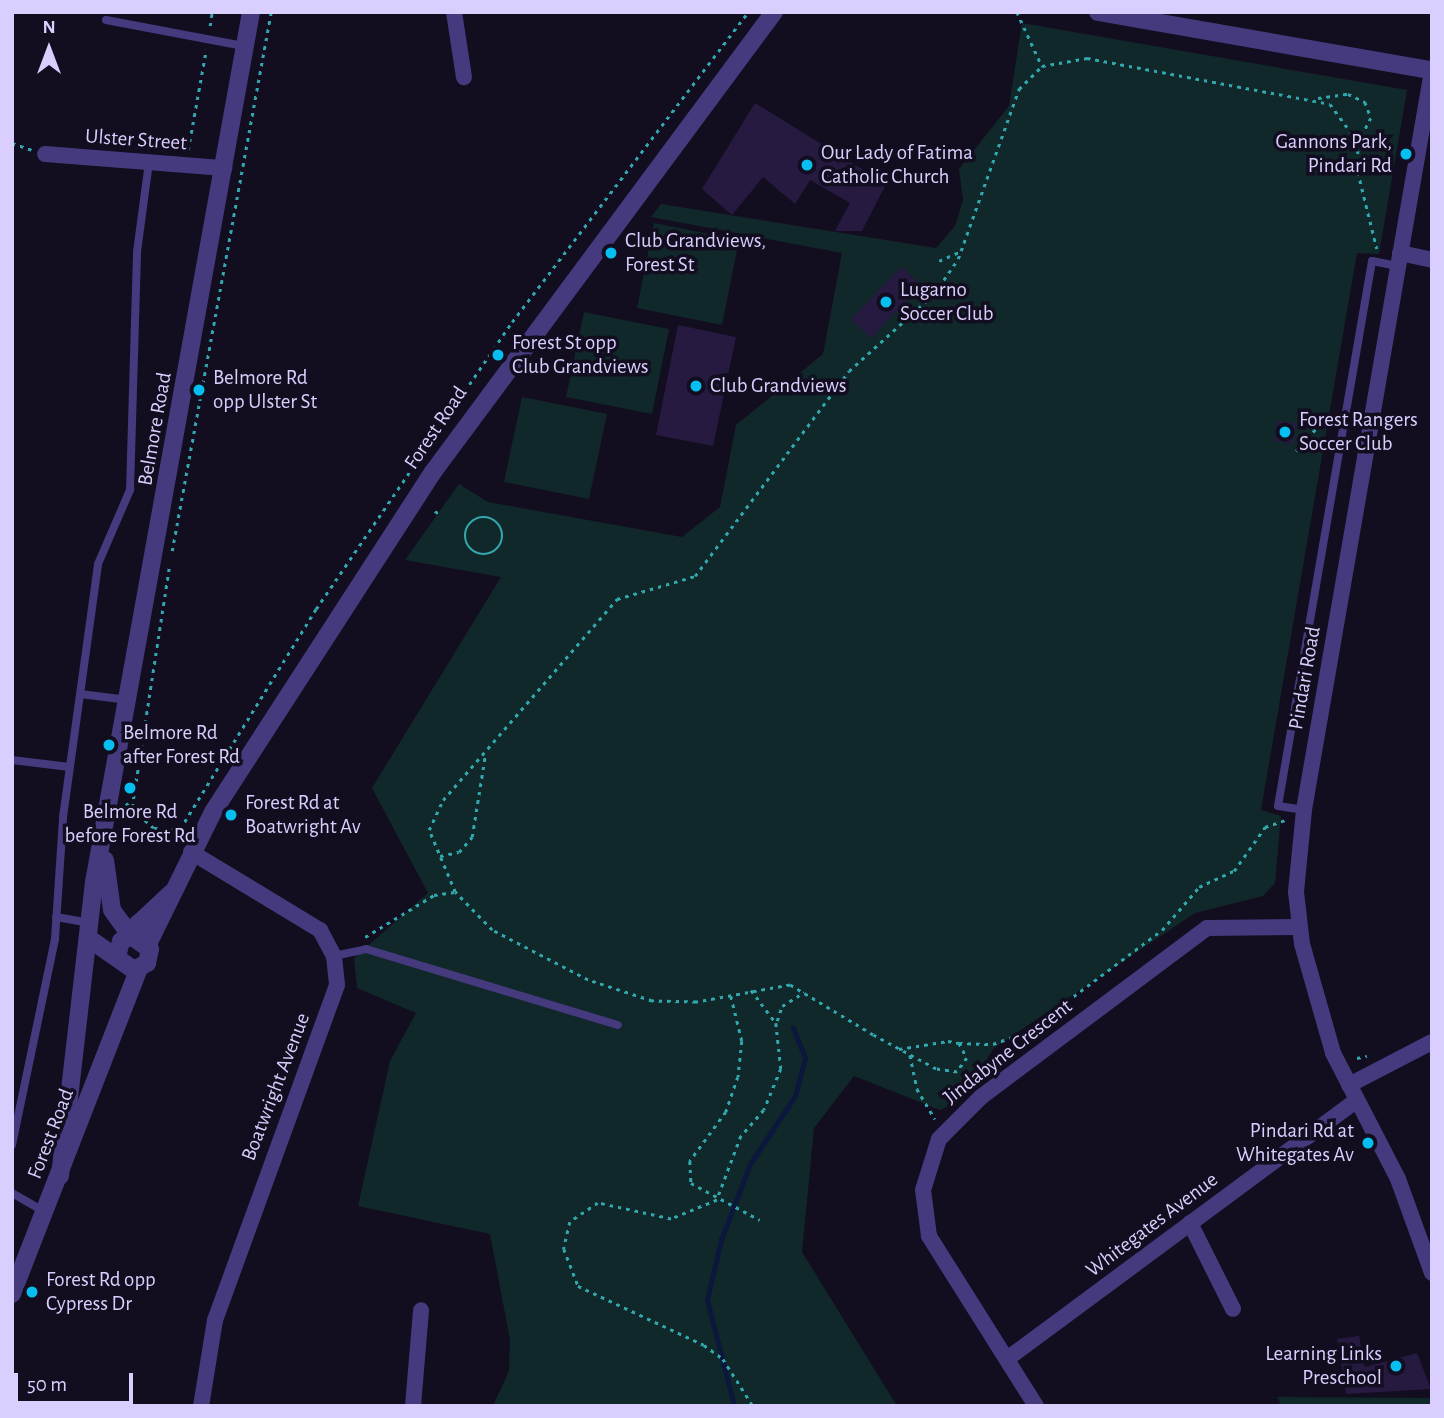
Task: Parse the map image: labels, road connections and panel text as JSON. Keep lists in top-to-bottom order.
{
  "streets": {
    "street": [
      "Ulster Street",
      "Forest Road",
      "Belmore Road",
      "Pindari Road",
      "Jindabyne Crescent",
      "Boatwright Avenue",
      "Whitegates Avenue"
    ]
  },
  "crossings": [
    ["Ulster Street", "Belmore Road"],
    ["Forest Road", "Belmore Road"],
    ["Pindari Road", "Jindabyne Crescent"],
    ["Pindari Road", "Whitegates Avenue"],
    ["Jindabyne Crescent", "Whitegates Avenue"]
  ],
  "places": [
    "Gannons Park, Pindari Rd",
    "Our Lady of Fatima Catholic Church",
    "Club Grandviews, Forest St",
    "Lugarno Soccer Club",
    "Forest St opp Club Grandviews",
    "Club Grandviews",
    "Belmore Rd opp Ulster St",
    "Forest Rangers Soccer Club",
    "Belmore Rd after Forest Rd",
    "Belmore Rd before Forest Rd",
    "Forest Rd at Boatwright Av",
    "Pindari Rd at Whitegates Av",
    "Forest Rd opp Cypress Dr",
    "Learning Links Preschool"
  ],
  "scale_bar": "50 m",
  "north": "top"
}
